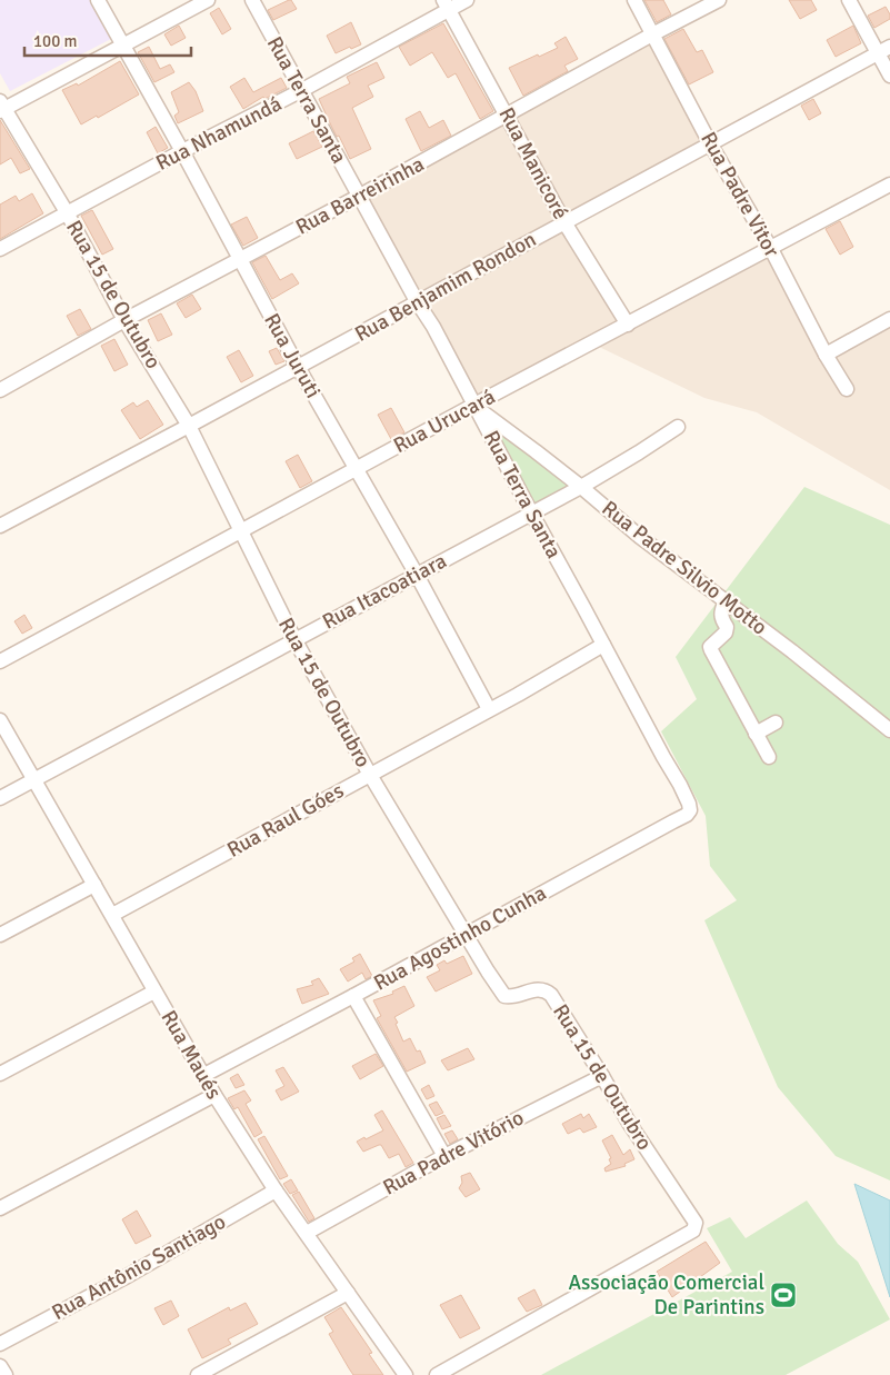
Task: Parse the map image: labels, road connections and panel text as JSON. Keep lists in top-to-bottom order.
{
  "streets": {
    "street": [
      "Rua Terra Santa",
      "Rua Nhamundá",
      "Rua Manicoré",
      "Rua Padre Vitor",
      "Rua Barreirinha",
      "Rua Benjamim Rondon",
      "Rua 15 de Outubro",
      "Rua Juruti",
      "Rua Urucará",
      "Rua Padre Silvio Motto",
      "Rua Itacoatiara",
      "Rua Raul Góes",
      "Rua Agostinho Cunha",
      "Rua Maués",
      "Rua Padre Vitório",
      "Rua Antônio Santiago"
    ]
  },
  "crossings": [
    ["Rua Terra Santa", "Rua Nhamundá"],
    ["Rua Terra Santa", "Rua Barreirinha"],
    ["Rua Terra Santa", "Rua Benjamim Rondon"],
    ["Rua Terra Santa", "Rua Urucará"],
    ["Rua Terra Santa", "Rua Padre Silvio Motto"],
    ["Rua Terra Santa", "Rua Itacoatiara"],
    ["Rua Terra Santa", "Rua Raul Góes"],
    ["Rua Terra Santa", "Rua Agostinho Cunha"],
    ["Rua Nhamundá", "Rua Manicoré"],
    ["Rua Nhamundá", "Rua 15 de Outubro"],
    ["Rua Nhamundá", "Rua Juruti"],
    ["Rua Manicoré", "Rua Barreirinha"],
    ["Rua Manicoré", "Rua Benjamim Rondon"],
    ["Rua Manicoré", "Rua Urucará"],
    ["Rua Padre Vitor", "Rua Barreirinha"],
    ["Rua Padre Vitor", "Rua Benjamim Rondon"],
    ["Rua Padre Vitor", "Rua Urucará"],
    ["Rua Barreirinha", "Rua 15 de Outubro"],
    ["Rua Barreirinha", "Rua Juruti"],
    ["Rua Benjamim Rondon", "Rua 15 de Outubro"],
    ["Rua Benjamim Rondon", "Rua Juruti"],
    ["Rua 15 de Outubro", "Rua Urucará"],
    ["Rua 15 de Outubro", "Rua Itacoatiara"],
    ["Rua 15 de Outubro", "Rua Raul Góes"],
    ["Rua 15 de Outubro", "Rua Agostinho Cunha"],
    ["Rua 15 de Outubro", "Rua Padre Vitório"],
    ["Rua Juruti", "Rua Urucará"],
    ["Rua Juruti", "Rua Itacoatiara"],
    ["Rua Juruti", "Rua Raul Góes"],
    ["Rua Urucará", "Rua Padre Silvio Motto"],
    ["Rua Padre Silvio Motto", "Rua Itacoatiara"],
    ["Rua Itacoatiara", "Rua Maués"],
    ["Rua Raul Góes", "Rua Maués"],
    ["Rua Agostinho Cunha", "Rua Maués"],
    ["Rua Maués", "Rua Padre Vitório"],
    ["Rua Maués", "Rua Antônio Santiago"]
  ],
  "places": {
    "sports": ["Associação Comercial De Parintins"]
  },
  "scale_bar": "100 m"
}
